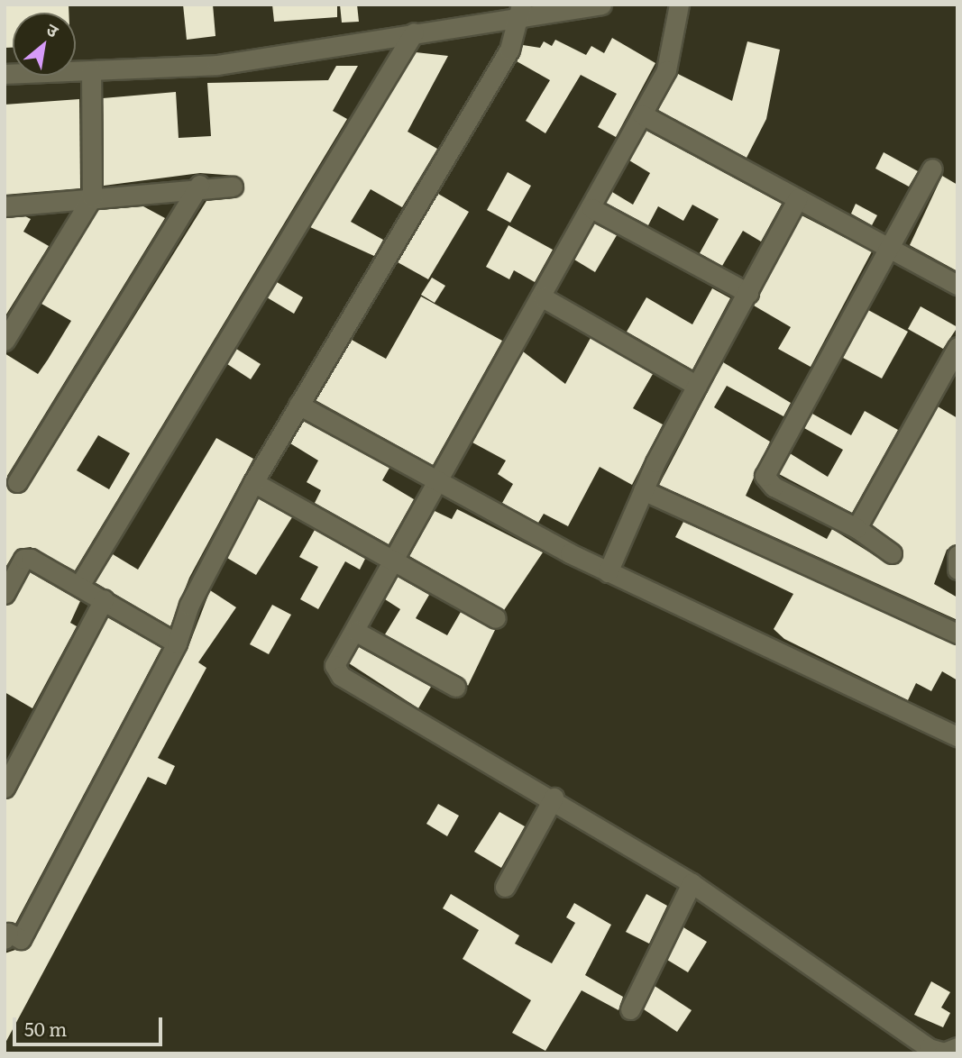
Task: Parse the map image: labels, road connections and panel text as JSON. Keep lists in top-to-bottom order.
{
  "scale_bar": "50 m",
  "north": "top right"
}
